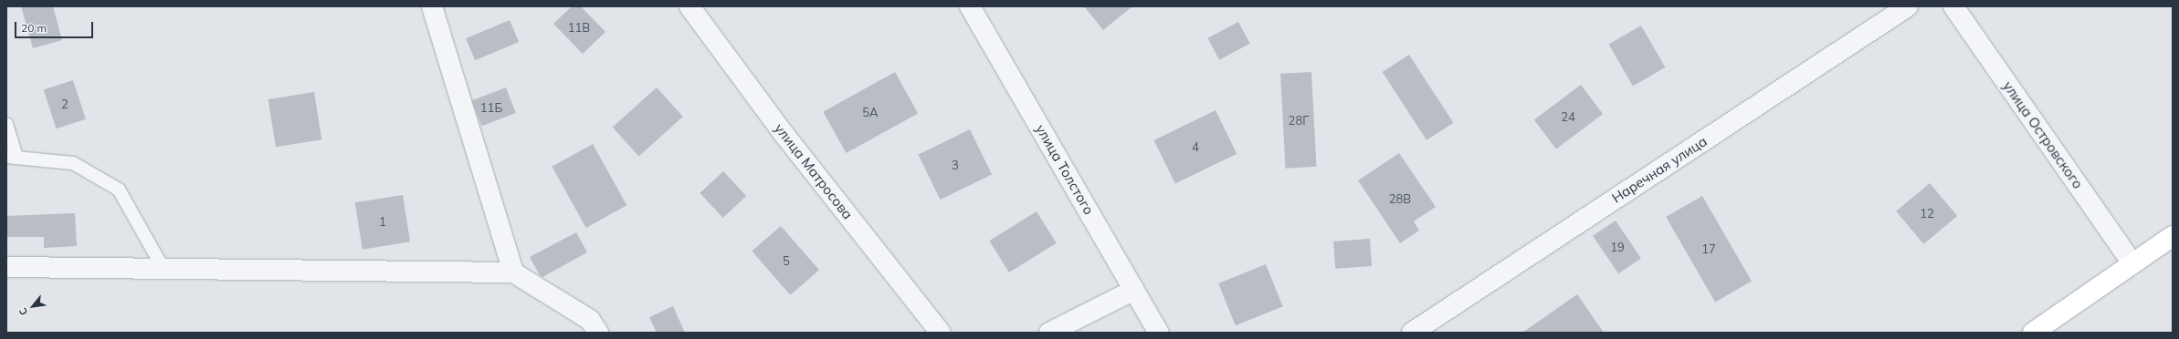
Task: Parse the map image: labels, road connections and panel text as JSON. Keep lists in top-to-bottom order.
{
  "streets": {
    "street": [
      "улица Островского",
      "улица Толстого",
      "Наречная улица",
      "улица Матросова"
    ]
  },
  "house_numbers": [
    "11В",
    "2",
    "11Б",
    "5А",
    "24",
    "28Г",
    "4",
    "3",
    "28В",
    "12",
    "1",
    "19",
    "17",
    "5"
  ],
  "scale_bar": "20 m",
  "north": "bottom left"
}
